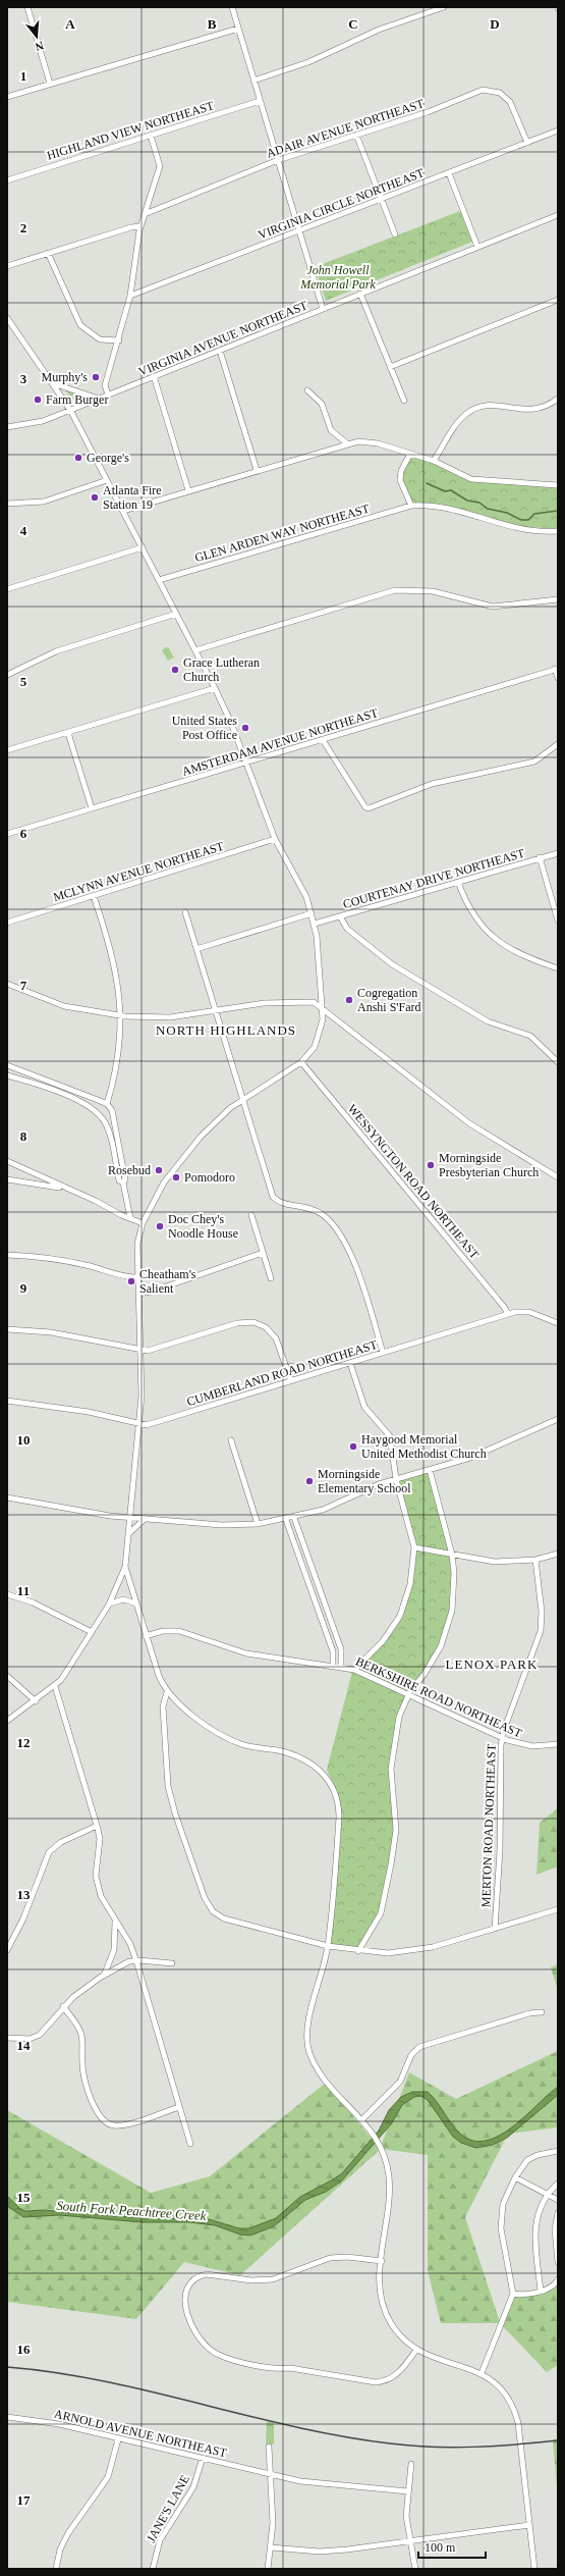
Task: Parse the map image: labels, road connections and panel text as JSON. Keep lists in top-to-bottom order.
{
  "streets": {
    "street": [
      "ADAIR AVENUE NORTHEAST",
      "HIGHLAND VIEW NORTHEAST",
      "VIRGINIA CIRCLE NORTHEAST",
      "VIRGINIA AVENUE NORTHEAST",
      "GLEN ARDEN WAY NORTHEAST",
      "AMSTERDAM AVENUE NORTHEAST",
      "MCLYNN AVENUE NORTHEAST",
      "COURTENAY DRIVE NORTHEAST",
      "WESSYNGTON ROAD NORTHEAST",
      "CUMBERLAND ROAD NORTHEAST",
      "BERKSHIRE ROAD NORTHEAST",
      "MERTON ROAD NORTHEAST",
      "ARNOLD AVENUE NORTHEAST",
      "JANE'S LANE"
    ]
  },
  "crossings": [
    ["ADAIR AVENUE NORTHEAST", "VIRGINIA CIRCLE NORTHEAST"],
    ["WESSYNGTON ROAD NORTHEAST", "CUMBERLAND ROAD NORTHEAST"],
    ["BERKSHIRE ROAD NORTHEAST", "MERTON ROAD NORTHEAST"],
    ["ARNOLD AVENUE NORTHEAST", "JANE'S LANE"]
  ],
  "districts": ["NORTH HIGHLANDS", "LENOX PARK"],
  "water": ["South Fork Peachtree Creek"],
  "parks": ["John Howell Memorial Park"],
  "places": [
    "Murphy's",
    "Farm Burger",
    "George's",
    "Atlanta Fire Station 19",
    "Grace Lutheran Church",
    "United States Post Office",
    "Cogregation Anshi S'Fard",
    "Morningside Presbyterian Church",
    "Rosebud",
    "Pomodoro",
    "Doc Chey's Noodle House",
    "Cheatham's Salient",
    "Haygood Memorial United Methodist Church",
    "Morningside Elementary School"
  ],
  "scale_bar": "100 m",
  "north": "bottom",
  "grid": {
    "columns": [
      "A",
      "B",
      "C",
      "D"
    ],
    "rows": [
      "1",
      "2",
      "3",
      "4",
      "5",
      "6",
      "7",
      "8",
      "9",
      "10",
      "11",
      "12",
      "13",
      "14",
      "15",
      "16",
      "17"
    ]
  }
}
